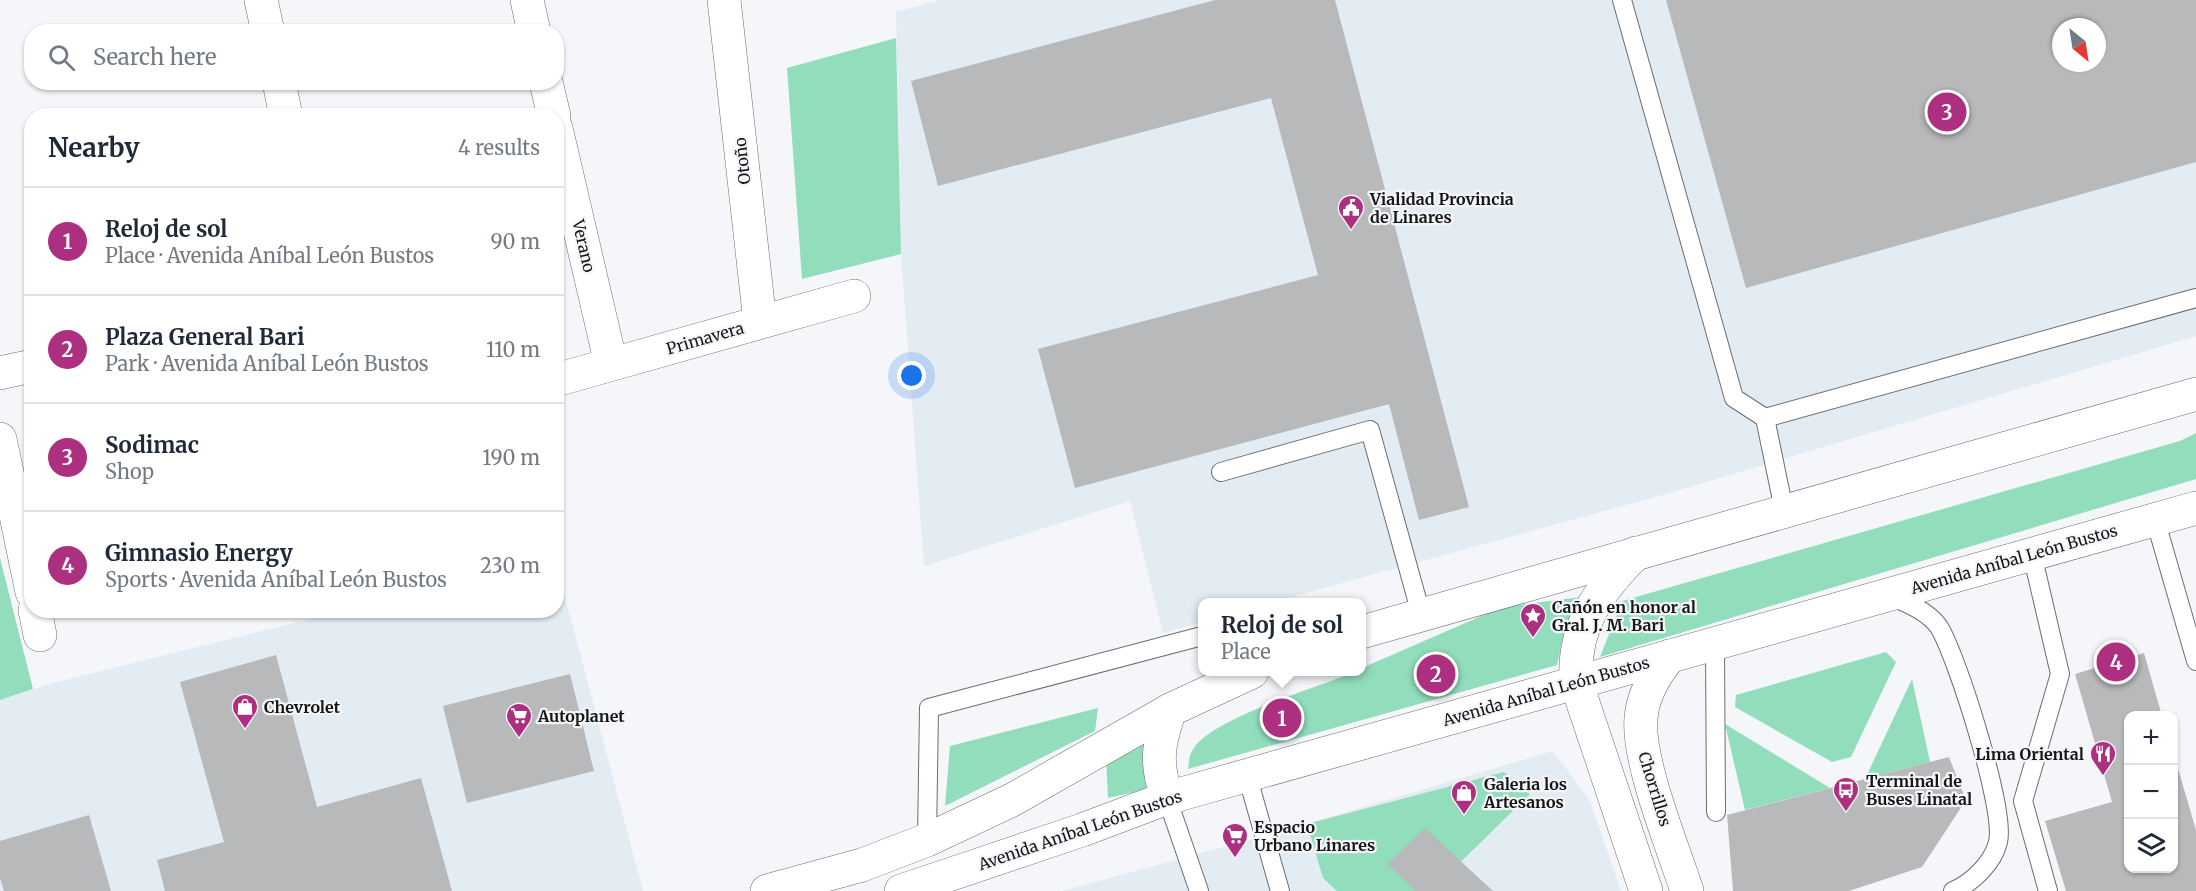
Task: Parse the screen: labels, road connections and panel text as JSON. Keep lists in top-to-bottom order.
{
  "streets": {
    "main road": [
      "Otoño",
      "Verano",
      "Primavera",
      "Avenida Aníbal León Bustos",
      "Chorrillos"
    ]
  },
  "crossings": [
    ["Otoño", "Primavera"],
    ["Verano", "Primavera"],
    ["Avenida Aníbal León Bustos", "Chorrillos"]
  ],
  "places": {
    "public building": ["Vialidad Provincia de Linares"],
    "place": ["Cañón en honor al Gral. J. M. Bari"],
    "shop": ["Chevrolet", "Galeria los Artesanos"],
    "supermarket": ["Autoplanet", "Espacio Urbano Linares"],
    "restaurant": ["Lima Oriental"],
    "bus stop": ["Terminal de Buses Linatal"]
  },
  "north": "bottom right",
  "page": {
    "search": "Search here",
    "pins": [
      "3",
      "4",
      "2",
      "1"
    ],
    "heading": ["Nearby", "4 results"],
    "list": [
      {
        "mark": "1",
        "name": "Reloj de sol",
        "note": "Place · Avenida Aníbal León Bustos",
        "value": "90 m"
      },
      {
        "mark": "2",
        "name": "Plaza General Bari",
        "note": "Park · Avenida Aníbal León Bustos",
        "value": "110 m"
      },
      {
        "mark": "3",
        "name": "Sodimac",
        "note": "Shop",
        "value": "190 m"
      },
      {
        "mark": "4",
        "name": "Gimnasio Energy",
        "note": "Sports · Avenida Aníbal León Bustos",
        "value": "230 m"
      }
    ],
    "popup": ["Reloj de sol", "Place"],
    "map_buttons": ["+", "−"]
  }
}
